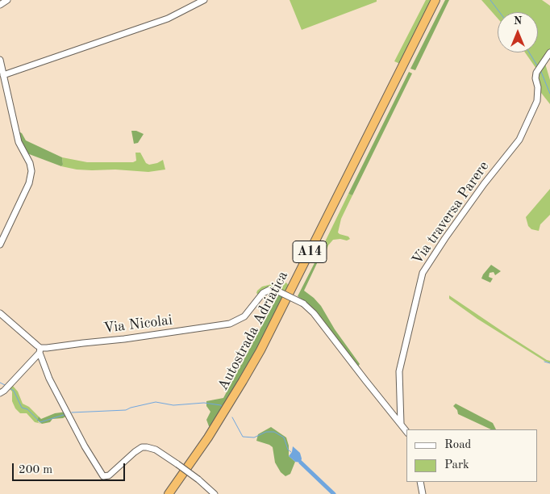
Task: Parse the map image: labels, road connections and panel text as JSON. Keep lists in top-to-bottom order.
{
  "streets": {
    "highway": ["A14", "Autostrada Adriatica"],
    "street": ["Via traversa Parere", "Via Nicolai"]
  },
  "crossings": [
    ["Via traversa Parere", "Via Nicolai"]
  ],
  "legend": ["Road", "Park"],
  "scale_bar": "200 m",
  "north": "top"
}
